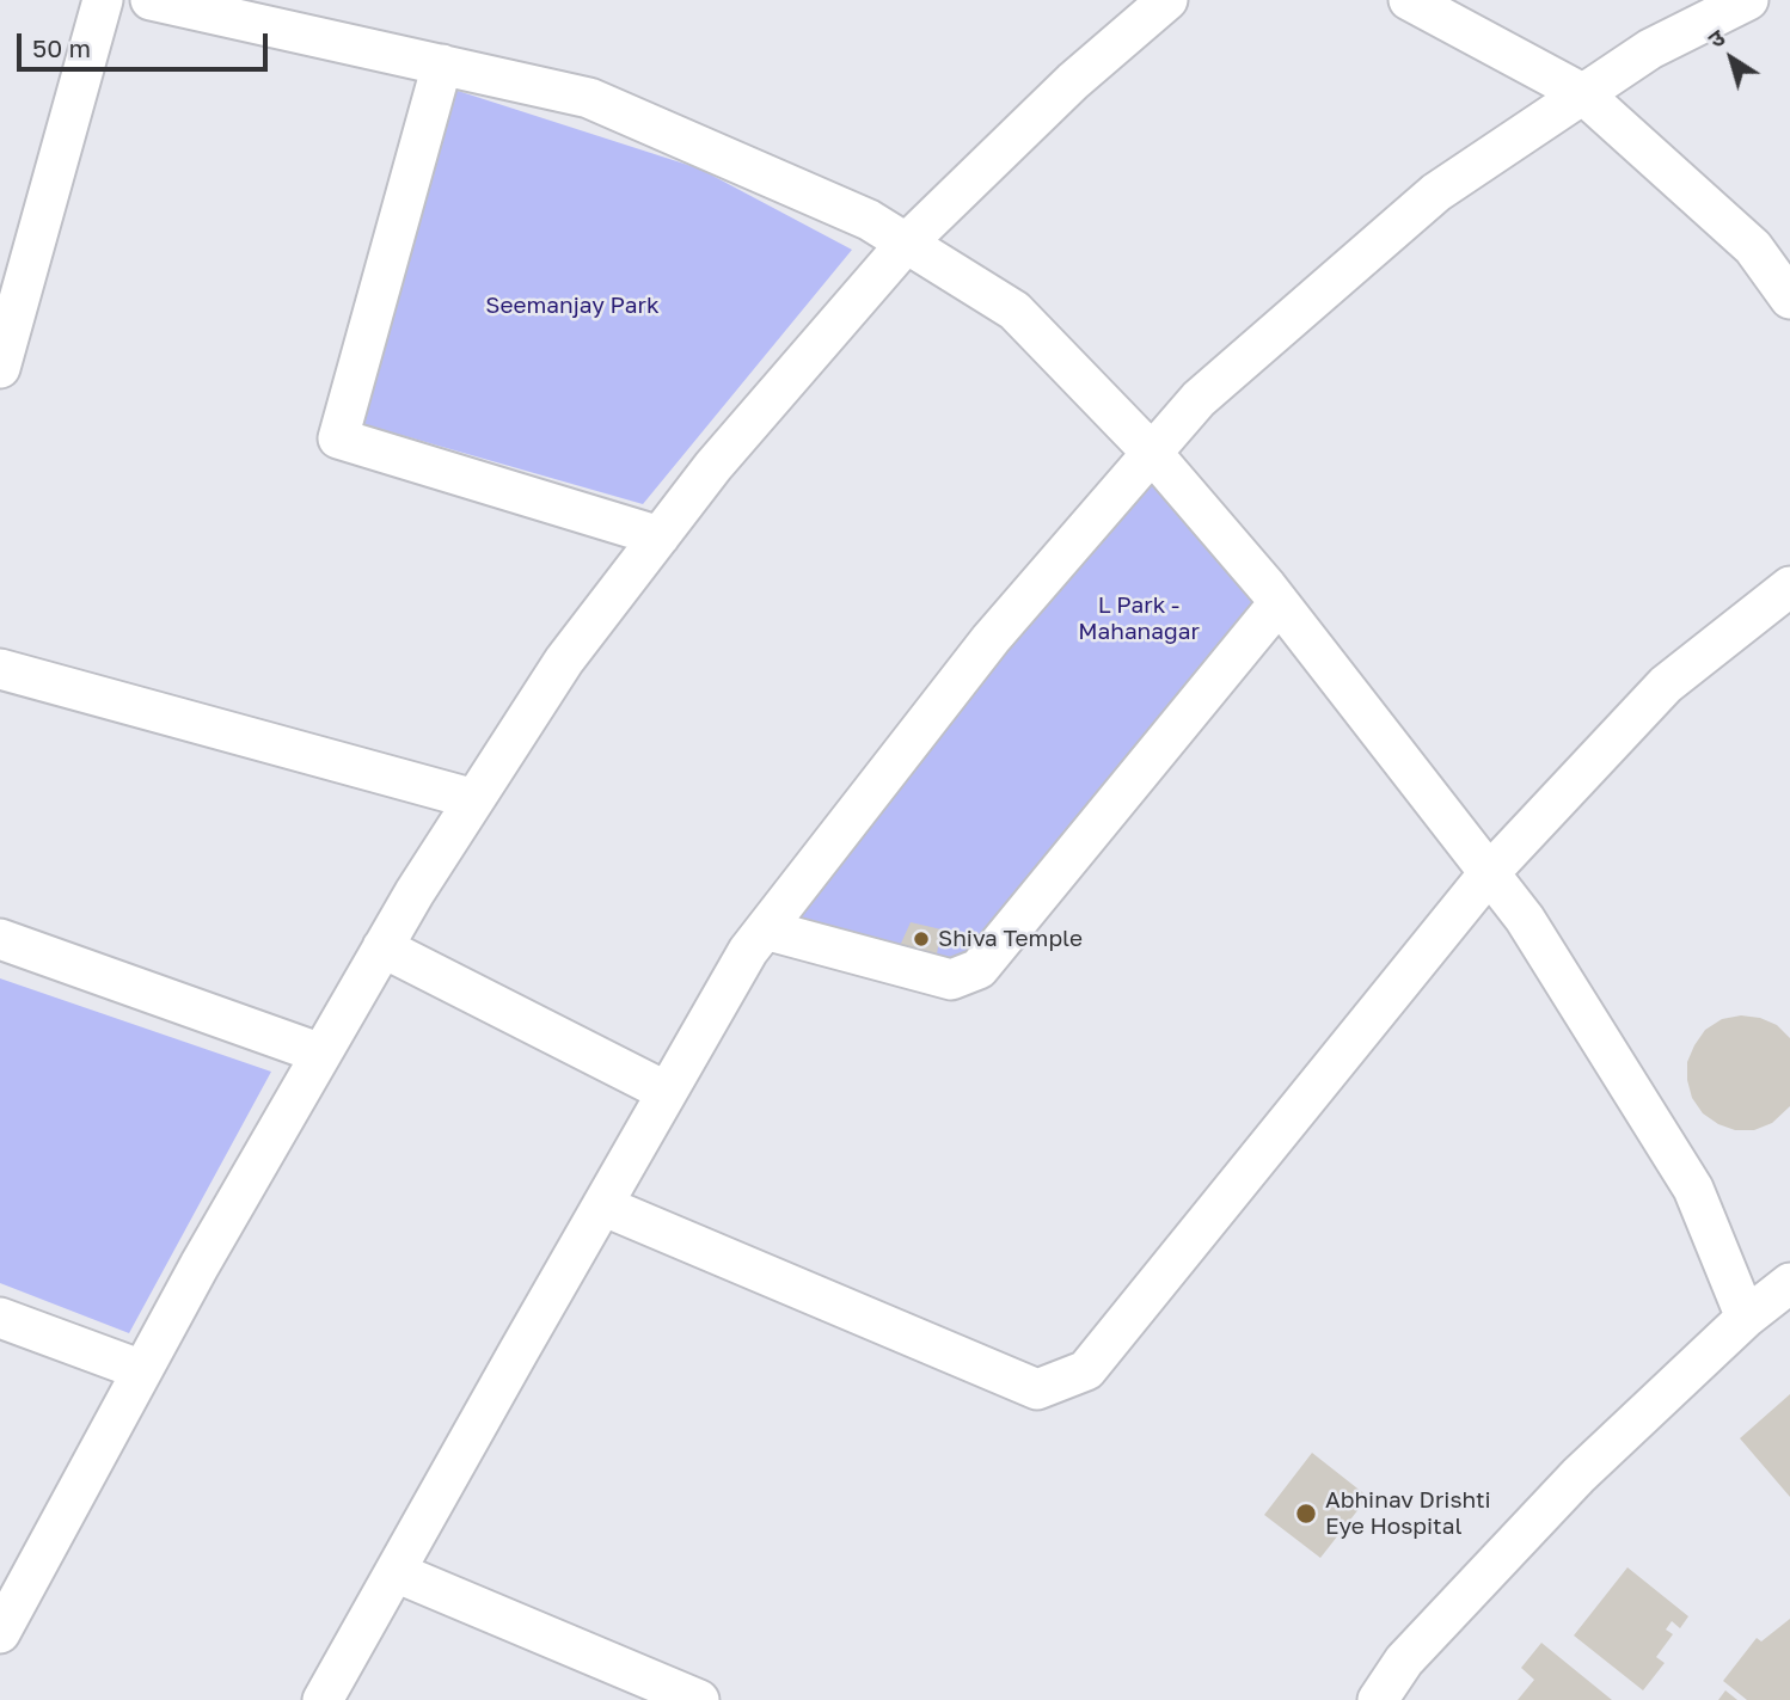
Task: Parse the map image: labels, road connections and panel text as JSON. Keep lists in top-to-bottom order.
{
  "parks": ["Seemanjay Park", "L Park - Mahanagar"],
  "places": ["Shiva Temple", "Abhinav Drishti Eye Hospital"],
  "scale_bar": "50 m",
  "north": "top left"
}
